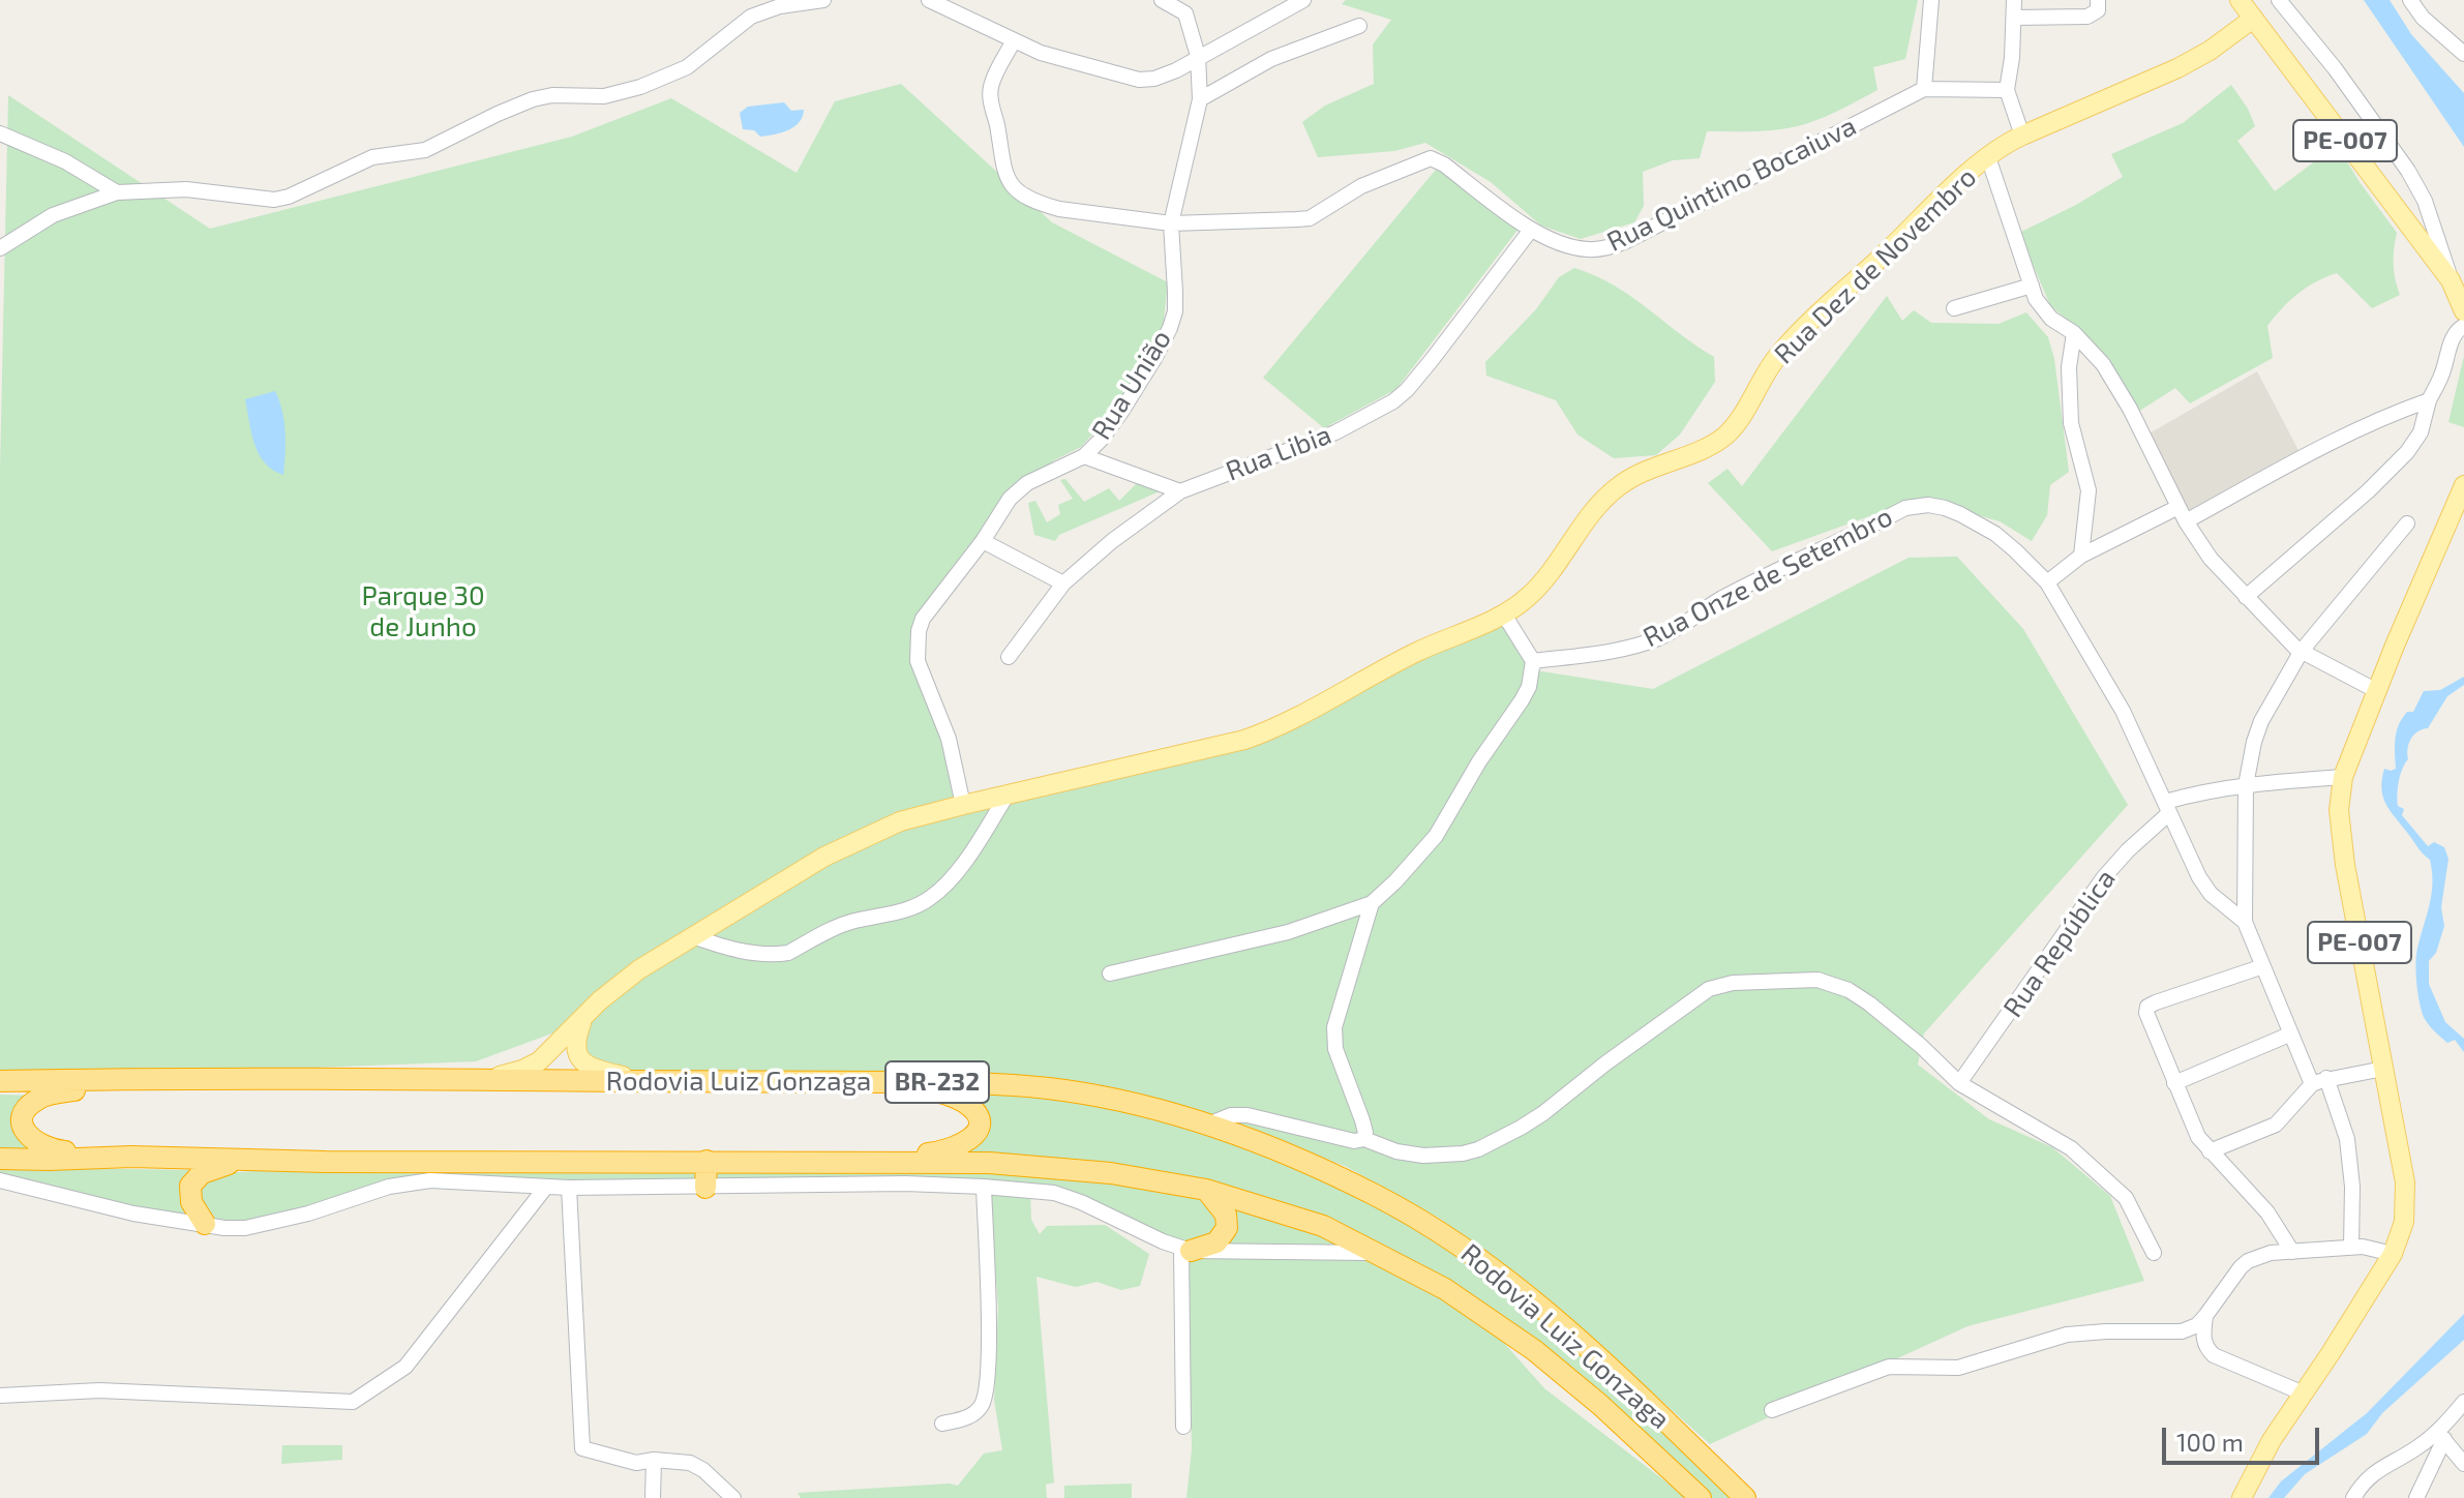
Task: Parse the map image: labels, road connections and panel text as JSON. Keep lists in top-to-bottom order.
{
  "streets": {
    "highway": ["Rodovia Luiz Gonzaga", "BR-232"],
    "main road": ["PE-007", "Rua Dez de Novembro"],
    "street": [
      "Rua Quintino Bocaiuva",
      "Rua União",
      "Rua Libia",
      "Rua Onze de Setembro",
      "Rua República"
    ]
  },
  "crossings": [
    ["PE-007", "Rua Dez de Novembro"],
    ["Rua Quintino Bocaiuva", "Rua União"],
    ["Rua Quintino Bocaiuva", "Rua Libia"],
    ["Rua Dez de Novembro", "Rua União"],
    ["Rua Dez de Novembro", "Rodovia Luiz Gonzaga"],
    ["Rua Onze de Setembro", "Rua República"],
    ["Rodovia Luiz Gonzaga", "BR-232"]
  ],
  "parks": ["Parque 30 de Junho"],
  "scale_bar": "100 m"
}
